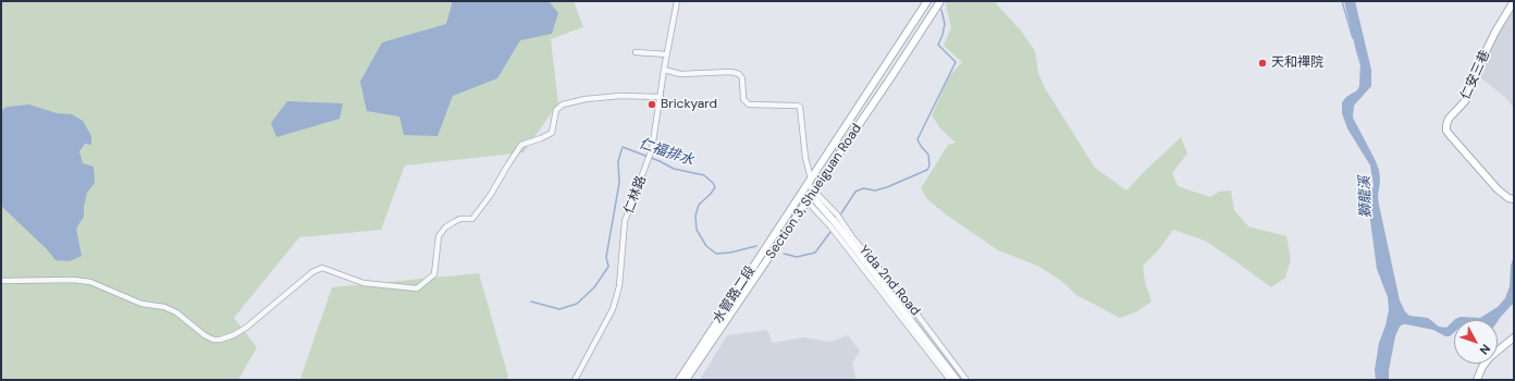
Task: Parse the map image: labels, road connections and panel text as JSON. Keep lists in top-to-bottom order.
{
  "streets": {
    "main road": [
      "仁安三巷",
      "Section 3, Shueiguan Road",
      "Yida 2nd Road",
      "水管路二段"
    ],
    "street": ["仁林路"]
  },
  "crossings": [
    ["Section 3, Shueiguan Road", "Yida 2nd Road"],
    ["Section 3, Shueiguan Road", "水管路二段"],
    ["Yida 2nd Road", "水管路二段"]
  ],
  "water": ["仁福排水", "獅龍溪"],
  "places": ["天和禪院", "Brickyard"],
  "north": "bottom right"
}
